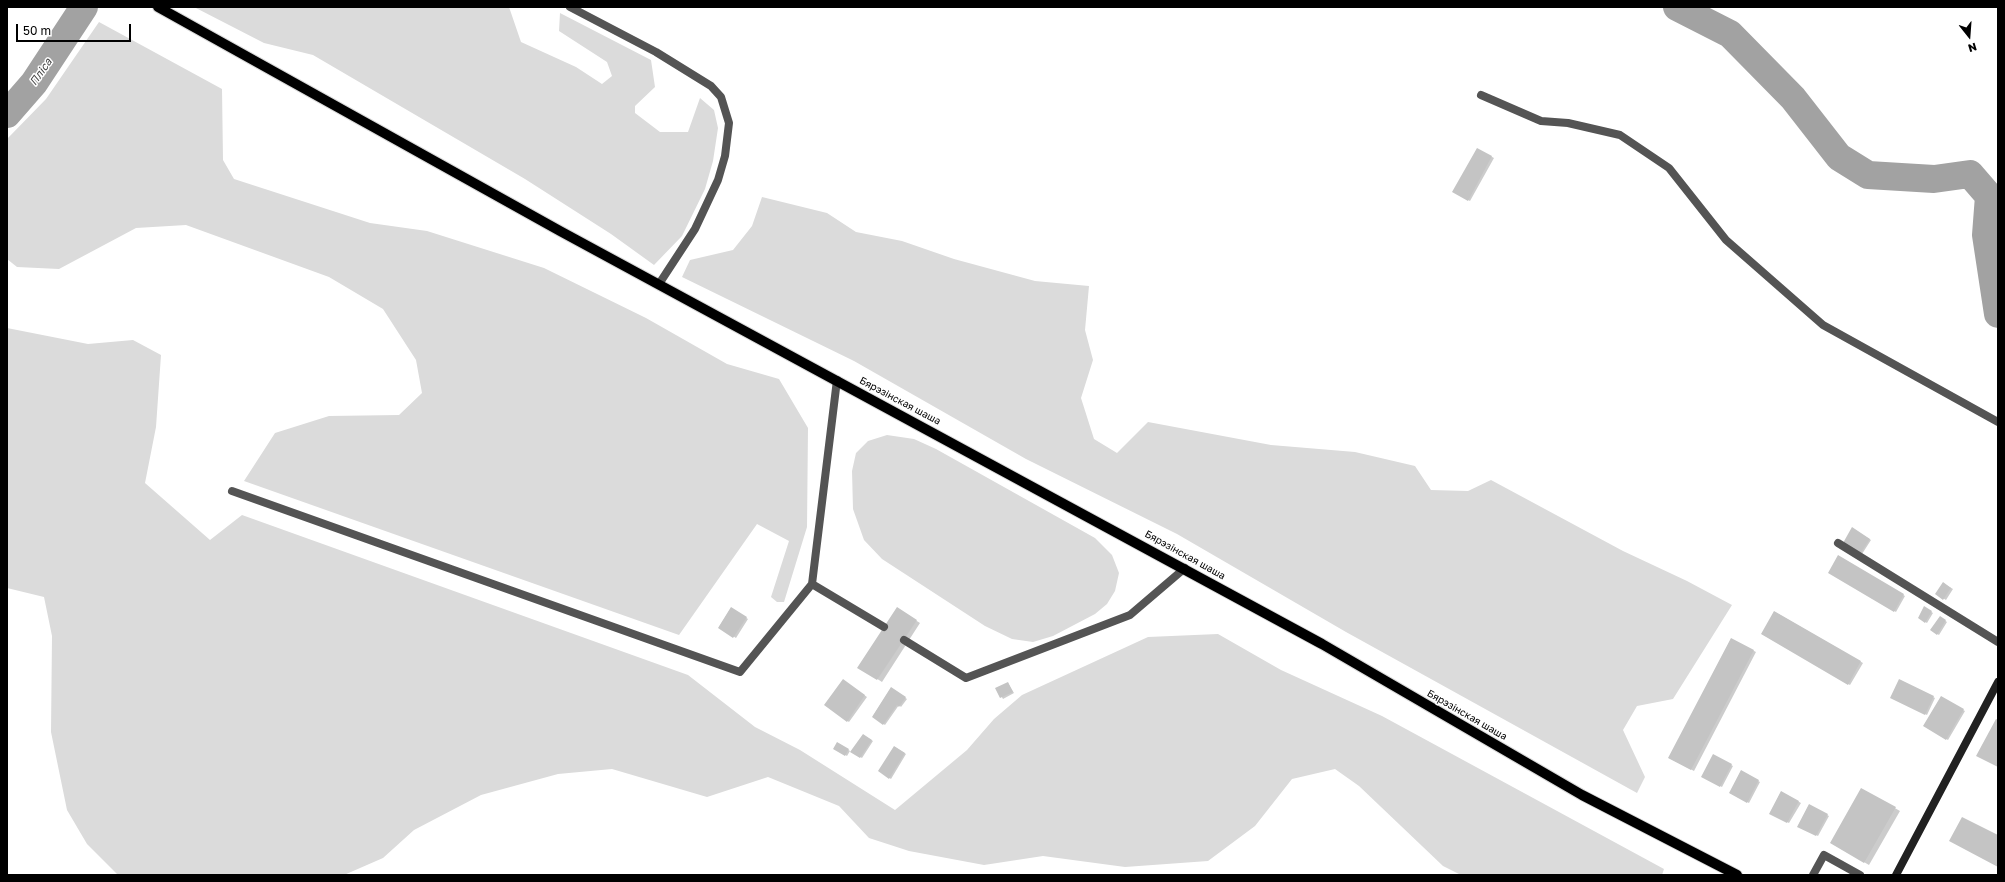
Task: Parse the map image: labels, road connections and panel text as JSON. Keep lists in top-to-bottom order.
{
  "streets": {
    "main road": ["Бярэзінская шаша"]
  },
  "water": ["Пліса"],
  "scale_bar": "50 m",
  "north": "bottom"
}
